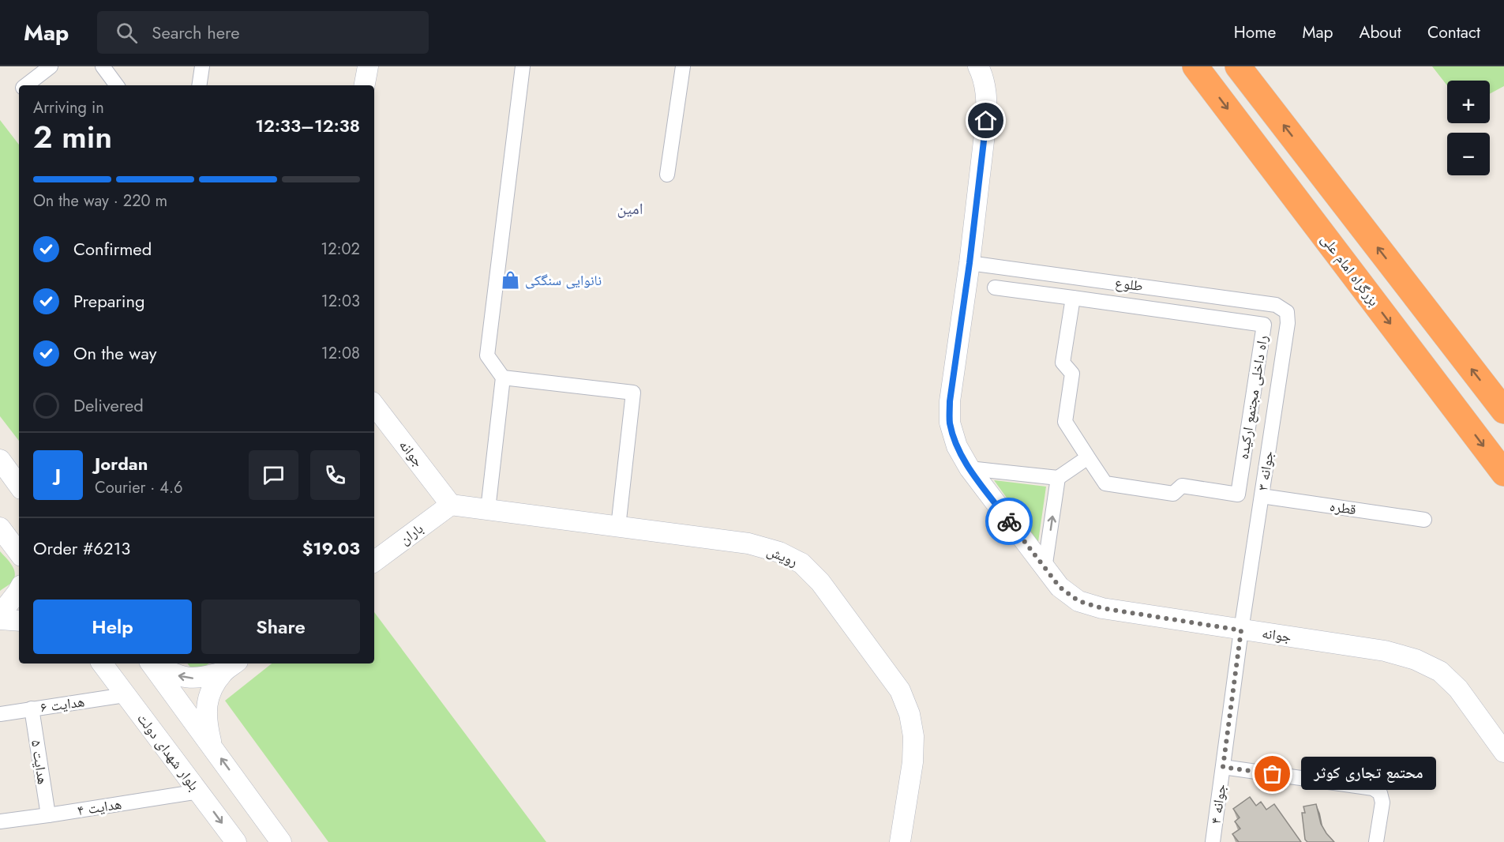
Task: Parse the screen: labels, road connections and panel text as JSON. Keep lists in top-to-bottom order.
{
  "streets": {
    "highway": ["بزرگراه امام علی"],
    "street": [
      "طلوع",
      "راه داخلی مجتمع ارکیده",
      "جوانه",
      "جوانه ۳",
      "قطره",
      "باران",
      "رویش",
      "هدایت ۶",
      "بلوار شهدای دولت",
      "هدایت ۵",
      "جوانه ۴",
      "هدایت ۴"
    ]
  },
  "crossings": [
    ["طلوع", "جوانه"],
    ["طلوع", "جوانه ۳"],
    ["جوانه", "جوانه ۳"],
    ["جوانه", "باران"],
    ["جوانه", "رویش"],
    ["جوانه", "جوانه ۴"],
    ["جوانه ۳", "قطره"],
    ["جوانه ۳", "جوانه ۴"],
    ["باران", "رویش"],
    ["هدایت ۶", "بلوار شهدای دولت"],
    ["هدایت ۶", "هدایت ۵"],
    ["بلوار شهدای دولت", "هدایت ۴"],
    ["هدایت ۵", "هدایت ۴"]
  ],
  "districts": ["امین"],
  "places": {
    "shop": ["نانوایی سنگکی"],
    "other": ["محتمع تجاری کوثر"]
  },
  "page": {
    "header": "Map",
    "search": "Search here",
    "nav": [
      "Home",
      "Map",
      "About",
      "Contact"
    ],
    "map_buttons": ["+", "−"],
    "heading": ["2 min", "Arriving in", "12:33–12:38"],
    "panel": [
      "Jordan",
      "Courier · 4.6",
      "Order #6213",
      "$19.03"
    ],
    "bar": "On the way · 220 m",
    "list": [
      ["Confirmed", "12:02"],
      ["Preparing", "12:03"],
      ["On the way", "12:08"],
      "Delivered"
    ],
    "round": "J",
    "buttons": ["Help", "Share"],
    "bubble": "محتمع تجاری کوثر"
  }
}
